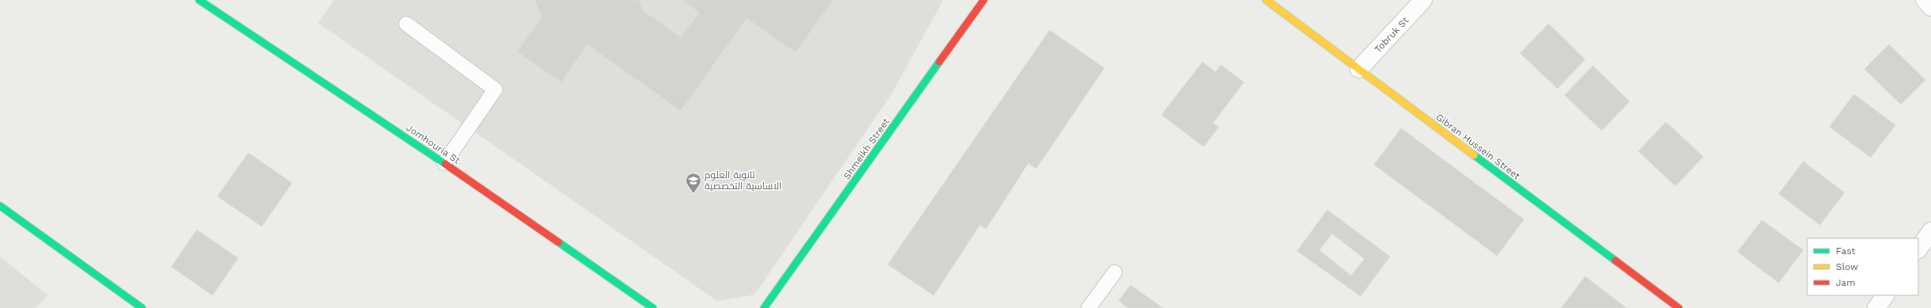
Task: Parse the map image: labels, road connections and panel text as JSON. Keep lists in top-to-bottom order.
{
  "streets": {
    "street": [
      "Tobruk St",
      "Jomhouria St",
      "Gibran Hussein Street",
      "Shmeikh Street"
    ]
  },
  "crossings": [
    ["Tobruk St", "Gibran Hussein Street"]
  ],
  "places": {
    "school or university": ["ثانوية العلوم الاساسية التخصصية"]
  },
  "legend": ["Fast", "Slow", "Jam"]
}
